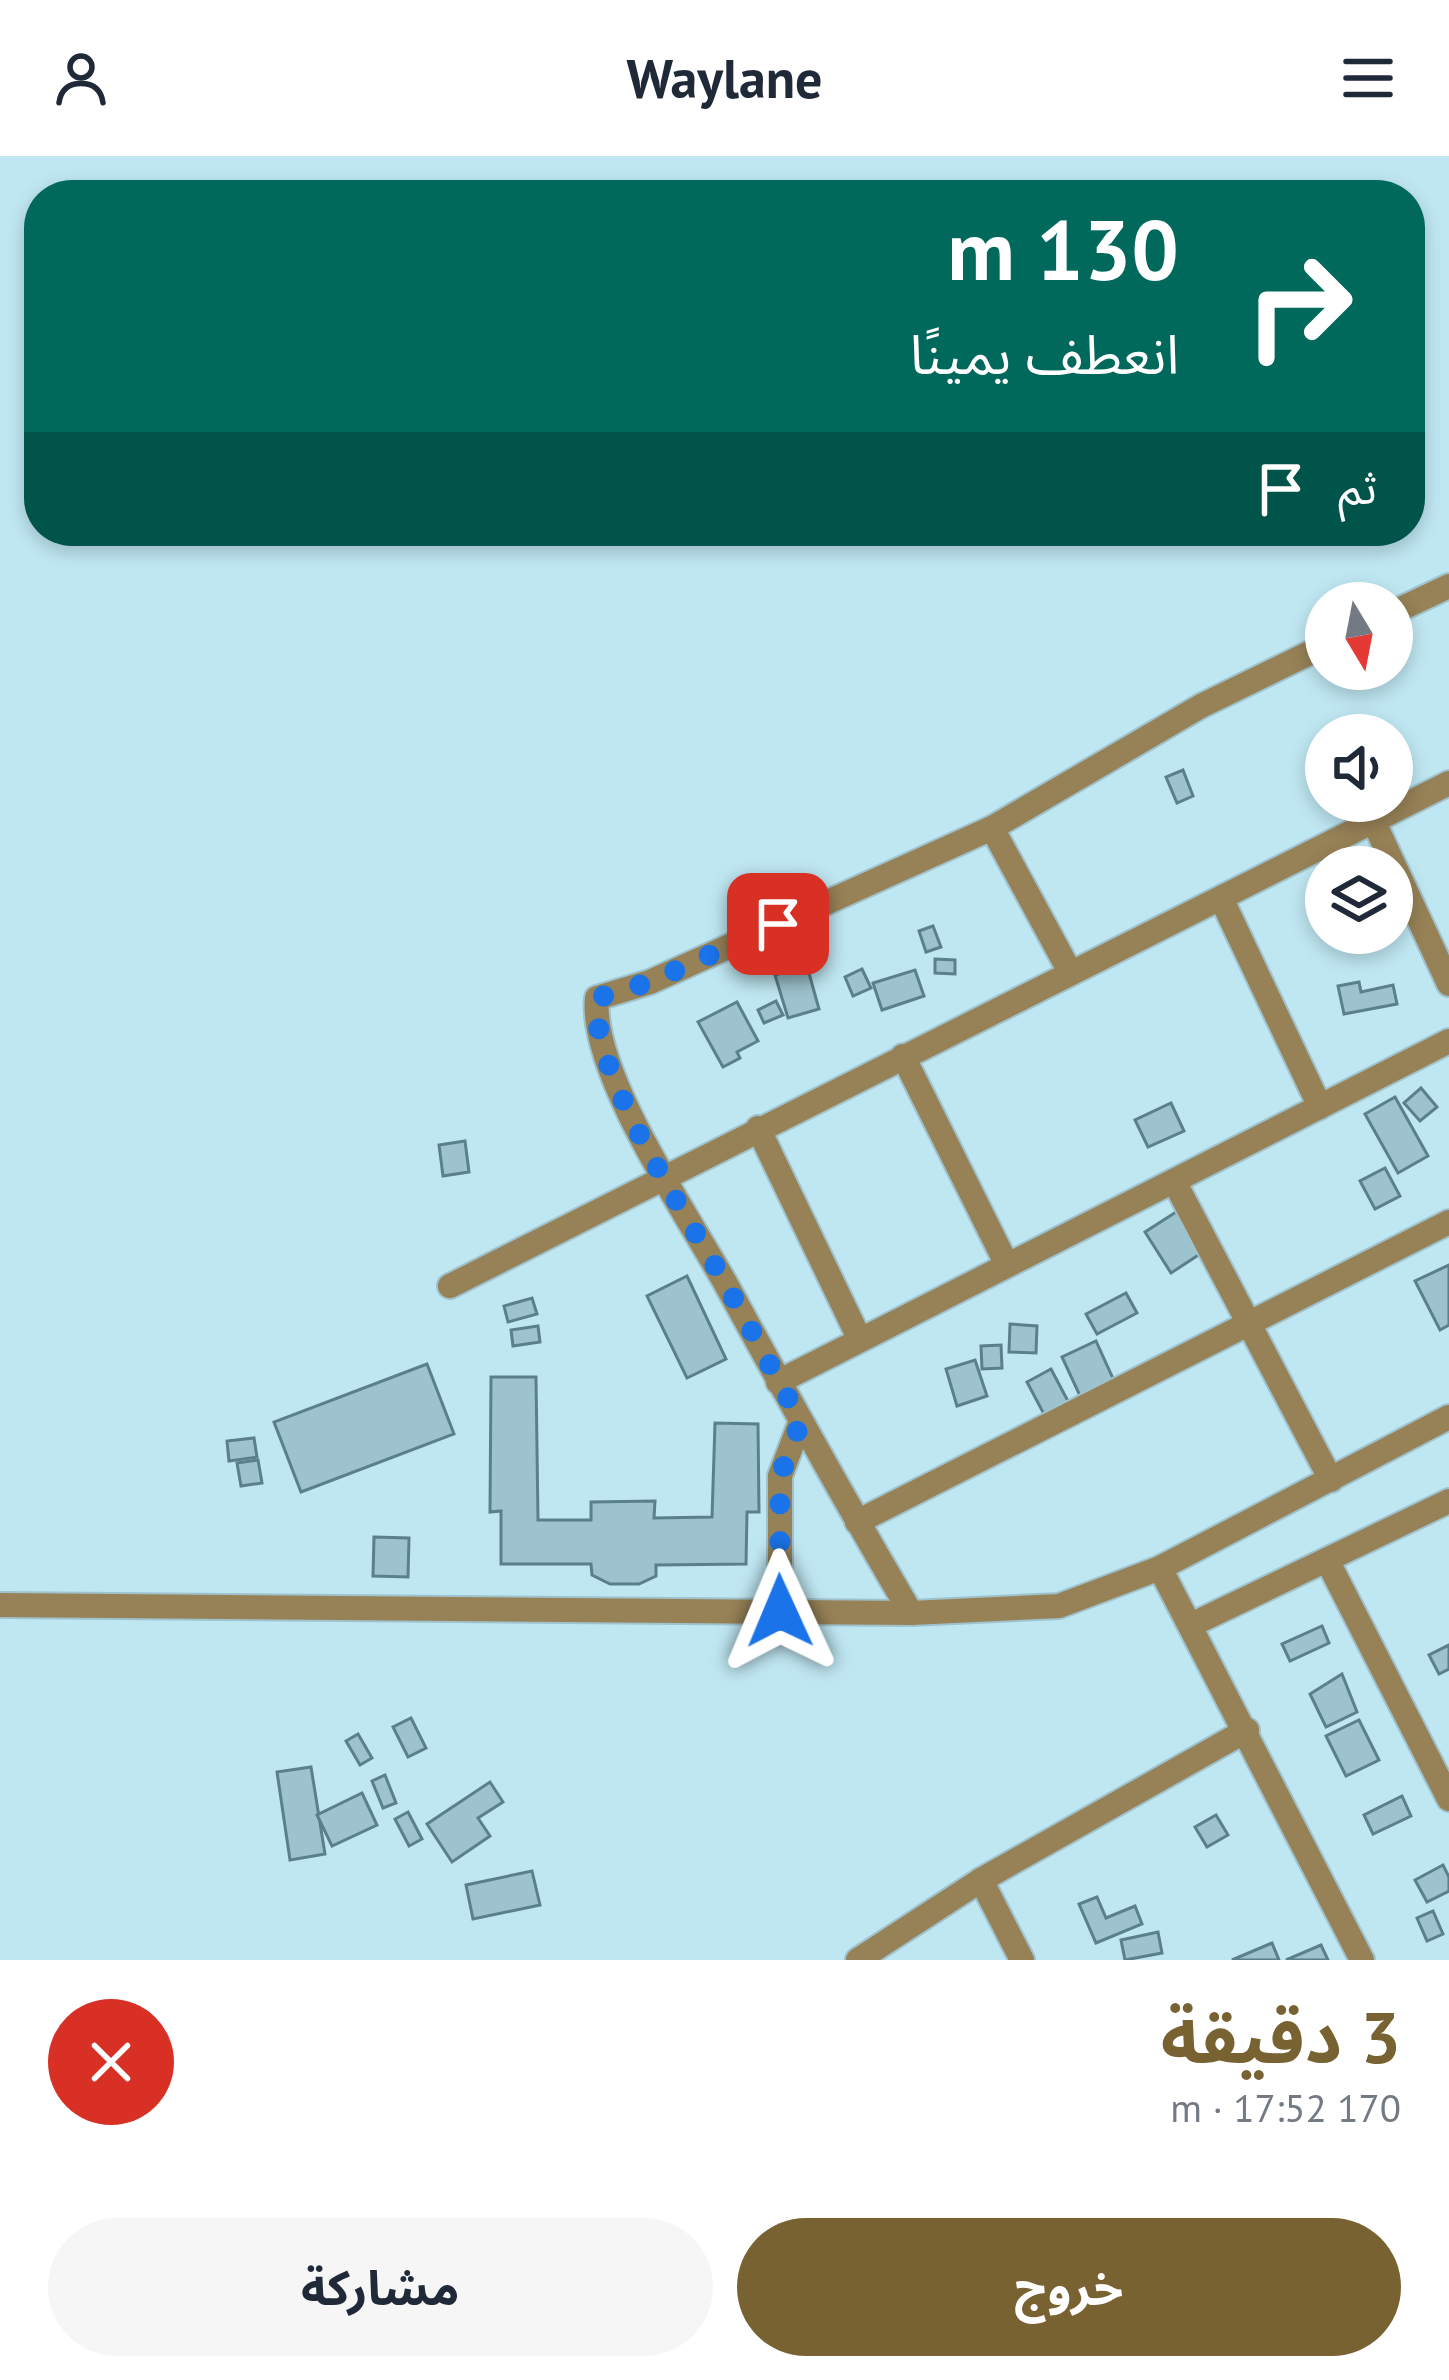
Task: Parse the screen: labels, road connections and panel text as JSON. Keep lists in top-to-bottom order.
{
  "north": "bottom",
  "page": {
    "header": "Waylane",
    "turn": ["130 m", "انعطف يمينًا"],
    "then": "ثم",
    "heading": ["3 دقيقة", "170 m · 17:52"],
    "buttons": ["خروج", "مشاركة"]
  }
}
